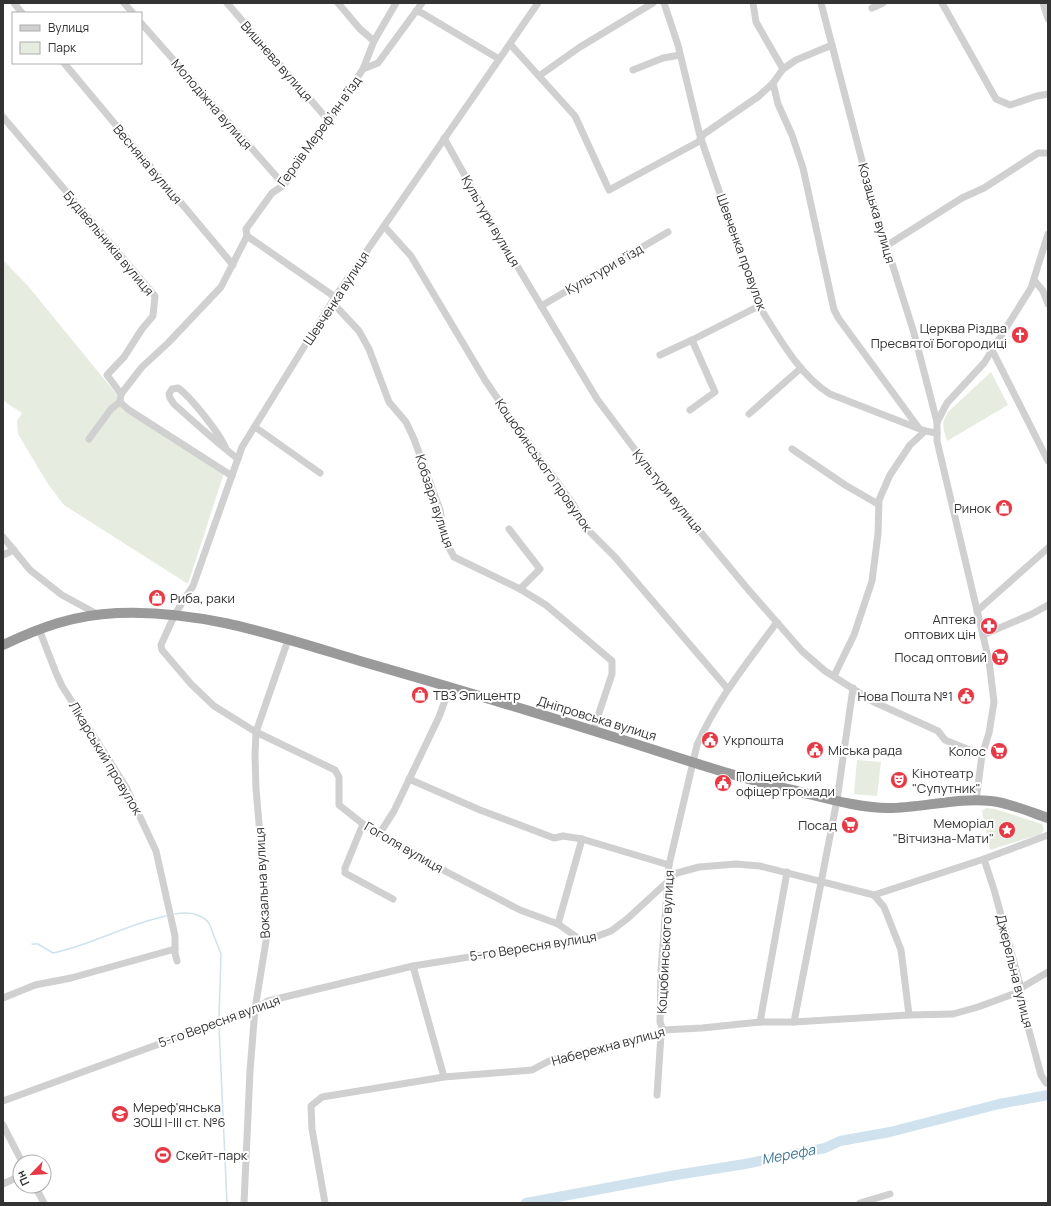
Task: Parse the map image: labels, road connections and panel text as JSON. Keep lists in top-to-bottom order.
{
  "streets": {
    "highway": ["Дніпровська вулиця"],
    "street": [
      "Вишнева вулиця",
      "Молодіжна вулиця",
      "Героїв Мерефʼян вʼїзд",
      "Весняна вулиця",
      "Козацька вулиця",
      "Культури вулиця",
      "Будівельників вулиця",
      "Шевченка провулок",
      "Культури в’їзд",
      "Шевченка вулиця",
      "Коцюбинського провулок",
      "Кобзаря вулиця",
      "Лікарський провулок",
      "Гоголя вулиця",
      "Вокзальна вулиця",
      "Коцюбинського вулиця",
      "5-го Вересня вулиця",
      "Джерельна вулиця",
      "Набережна вулиця"
    ]
  },
  "crossings": [
    ["Вишнева вулиця", "Героїв Мерефʼян вʼїзд"],
    ["Молодіжна вулиця", "Героїв Мерефʼян вʼїзд"],
    ["Героїв Мерефʼян вʼїзд", "Весняна вулиця"],
    ["Героїв Мерефʼян вʼїзд", "Будівельників вулиця"],
    ["Героїв Мерефʼян вʼїзд", "Кобзаря вулиця"],
    ["Культури вулиця", "Культури в’їзд"],
    ["Культури вулиця", "Шевченка вулиця"],
    ["Культури вулиця", "Коцюбинського вулиця"],
    ["Шевченка вулиця", "Коцюбинського провулок"],
    ["Шевченка вулиця", "Кобзаря вулиця"],
    ["Шевченка вулиця", "Дніпровська вулиця"],
    ["Шевченка вулиця", "Гоголя вулиця"],
    ["Коцюбинського провулок", "Коцюбинського вулиця"],
    ["Кобзаря вулиця", "Дніпровська вулиця"],
    ["Дніпровська вулиця", "Лікарський провулок"],
    ["Дніпровська вулиця", "Гоголя вулиця"],
    ["Дніпровська вулиця", "Вокзальна вулиця"],
    ["Дніпровська вулиця", "Коцюбинського вулиця"],
    ["Гоголя вулиця", "Вокзальна вулиця"],
    ["Гоголя вулиця", "5-го Вересня вулиця"],
    ["Вокзальна вулиця", "5-го Вересня вулиця"],
    ["Коцюбинського вулиця", "5-го Вересня вулиця"],
    ["Коцюбинського вулиця", "Набережна вулиця"],
    ["Джерельна вулиця", "Набережна вулиця"]
  ],
  "water": ["Мерефа"],
  "places": {
    "church": ["Церква Різдва Пресвятої Богородиці"],
    "shop": ["Ринок", "Риба, раки", "ТВЗ Эпицентр"],
    "pharmacy": ["Аптека оптових цін"],
    "supermarket": ["Посад оптовий", "Колос", "Посад"],
    "public building": [
      "Нова Пошта №1",
      "Укрпошта",
      "Міська рада",
      "Поліцейський офіцер громади"
    ],
    "theatre": ["Кінотеатр \"Супутник\""],
    "place": ["Меморіал \"Вітчизна-Мати\""],
    "school or university": ["Мереф'янська ЗОШ І-ІІІ ст. №6"],
    "sports": ["Скейт-парк"]
  },
  "legend": ["Вулиця", "Парк"],
  "north": "bottom left"
}
